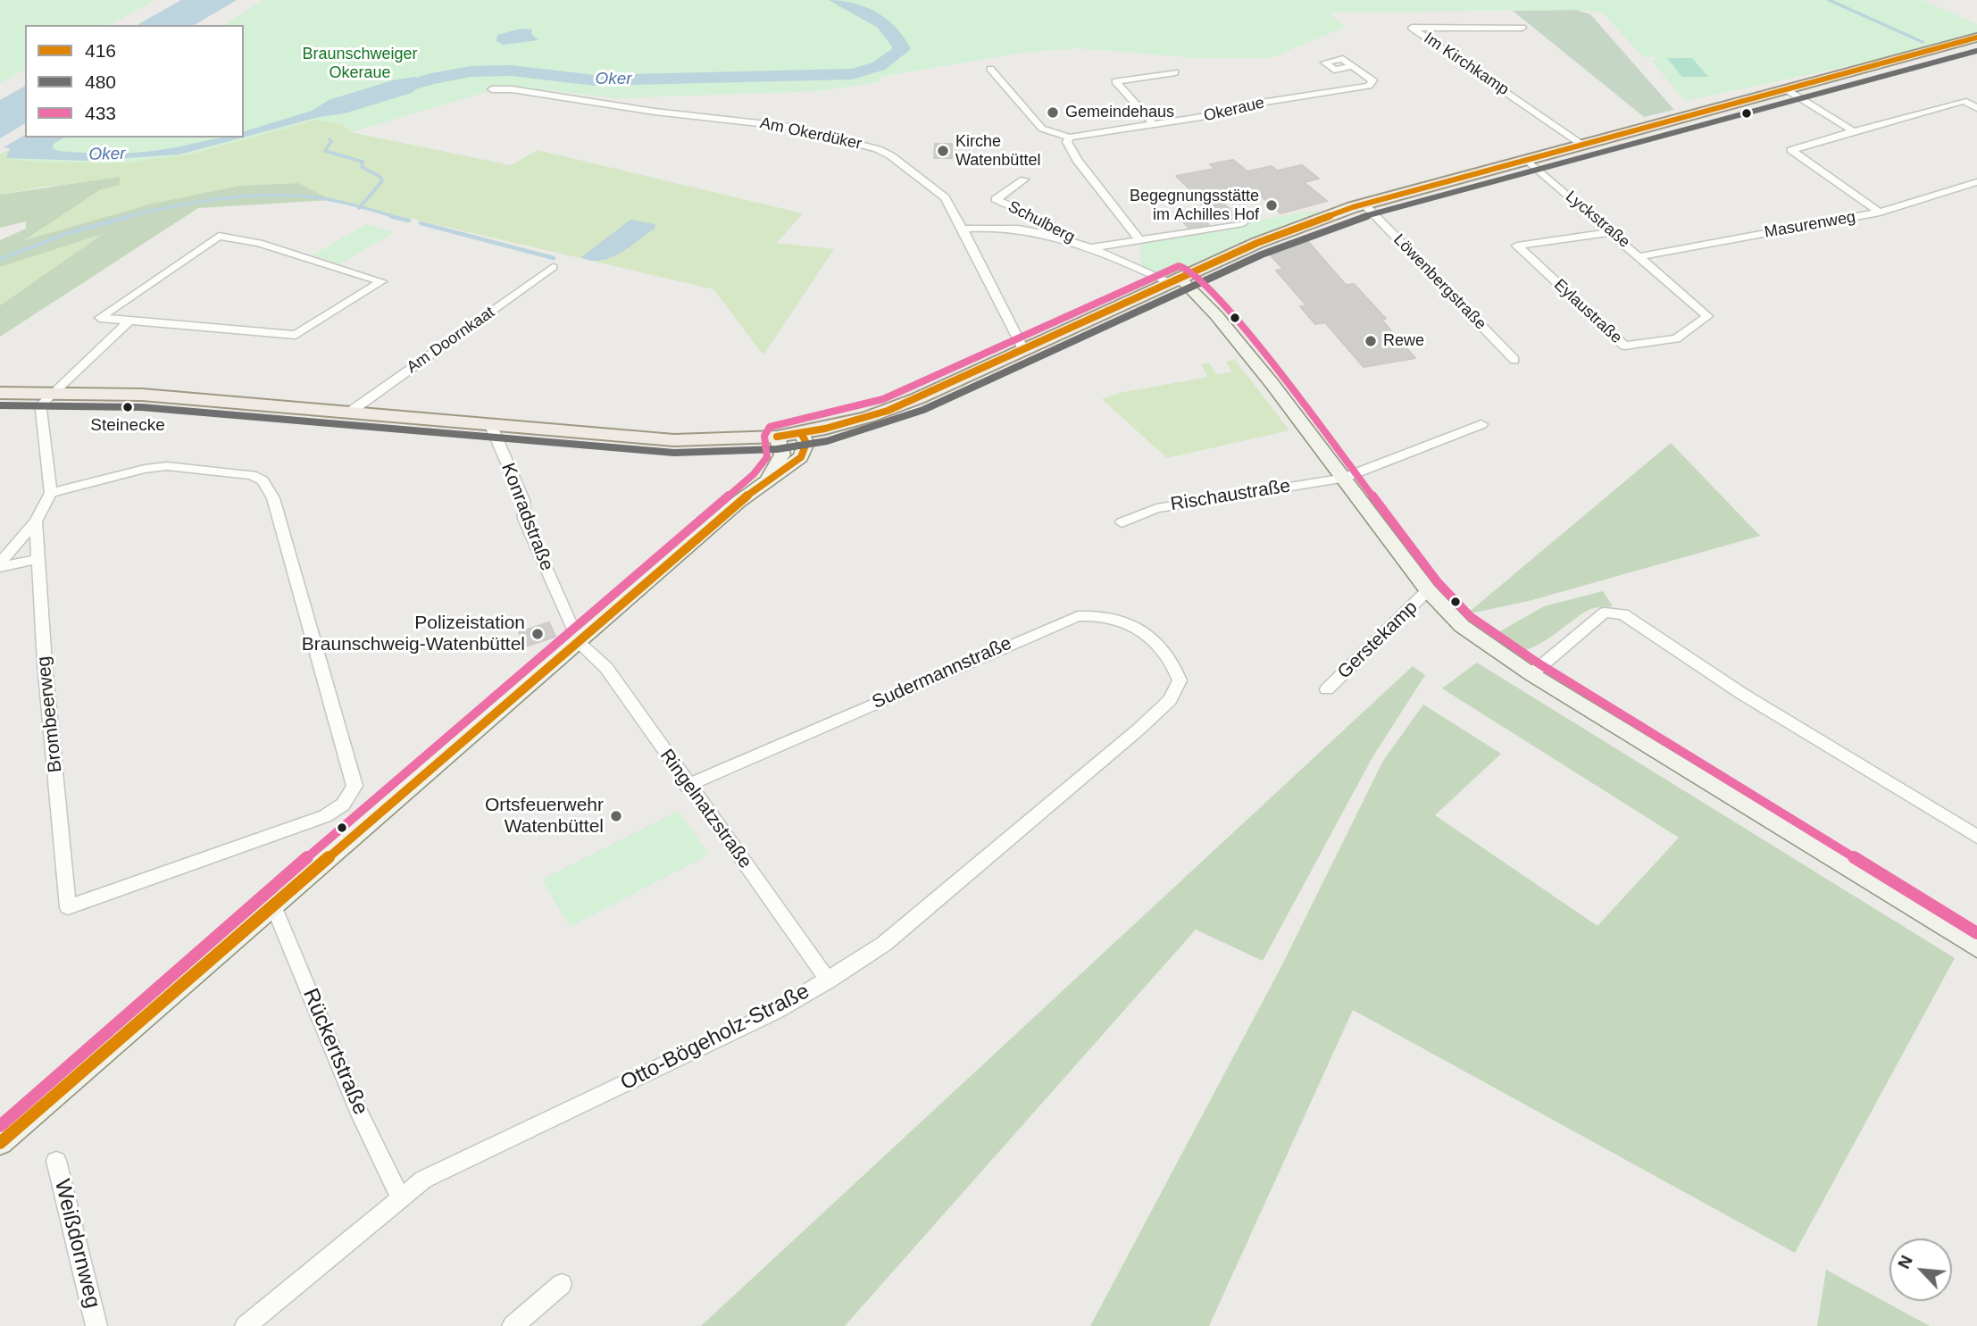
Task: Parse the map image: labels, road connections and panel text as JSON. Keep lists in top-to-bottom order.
{
  "streets": {
    "street": [
      "Im Kirchkamp",
      "Okeraue",
      "Am Okerdüker",
      "Lyckstraße",
      "Schulberg",
      "Masurenweg",
      "Löwenbergstraße",
      "Eylaustraße",
      "Am Doornkaat",
      "Rischaustraße",
      "Konradstraße",
      "Gerstekamp",
      "Sudermannstraße",
      "Brombeerweg",
      "Ringelnatzstraße",
      "Otto-Bögeholz-Straße",
      "Rückertstraße",
      "Weißdornweg"
    ]
  },
  "crossings": [
    ["Am Okerdüker", "Schulberg"],
    ["Lyckstraße", "Masurenweg"],
    ["Lyckstraße", "Eylaustraße"],
    ["Masurenweg", "Eylaustraße"],
    ["Konradstraße", "Ringelnatzstraße"],
    ["Sudermannstraße", "Ringelnatzstraße"],
    ["Sudermannstraße", "Otto-Bögeholz-Straße"],
    ["Ringelnatzstraße", "Otto-Bögeholz-Straße"],
    ["Otto-Bögeholz-Straße", "Rückertstraße"]
  ],
  "water": ["Oker"],
  "parks": ["Braunschweiger Okeraue"],
  "places": [
    "Gemeindehaus",
    "Kirche Watenbüttel",
    "Begegnungsstätte im Achilles Hof",
    "Rewe",
    "Steinecke",
    "Polizeistation Braunschweig-Watenbüttel",
    "Ortsfeuerwehr Watenbüttel"
  ],
  "lines": ["transit line 416", "transit line 480", "transit line 433"],
  "legend": ["416", "480", "433"],
  "north": "top left"
}
